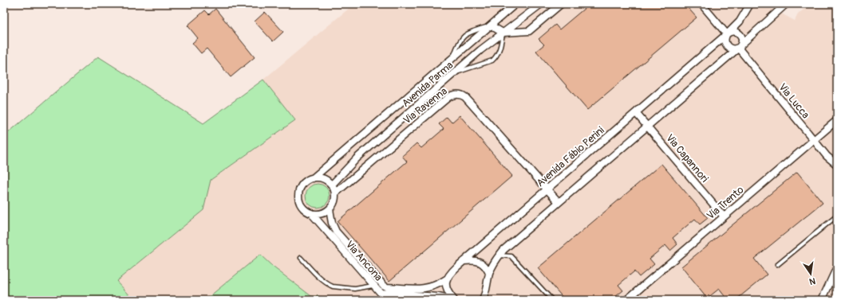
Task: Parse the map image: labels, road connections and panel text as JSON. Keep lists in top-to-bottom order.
{
  "streets": {
    "street": [
      "Avenida Parma",
      "Via Lucca",
      "Via Ravenna",
      "Avenida Fábio Perini",
      "Via Capannori",
      "Via Trento",
      "Via Ancona"
    ]
  },
  "crossings": [
    ["Avenida Parma", "Via Ravenna"],
    ["Avenida Parma", "Via Ancona"],
    ["Via Lucca", "Avenida Fábio Perini"],
    ["Via Lucca", "Via Trento"],
    ["Via Ravenna", "Avenida Fábio Perini"],
    ["Via Ravenna", "Via Ancona"],
    ["Avenida Fábio Perini", "Via Capannori"],
    ["Avenida Fábio Perini", "Via Ancona"],
    ["Via Capannori", "Via Trento"]
  ],
  "north": "bottom"
}
